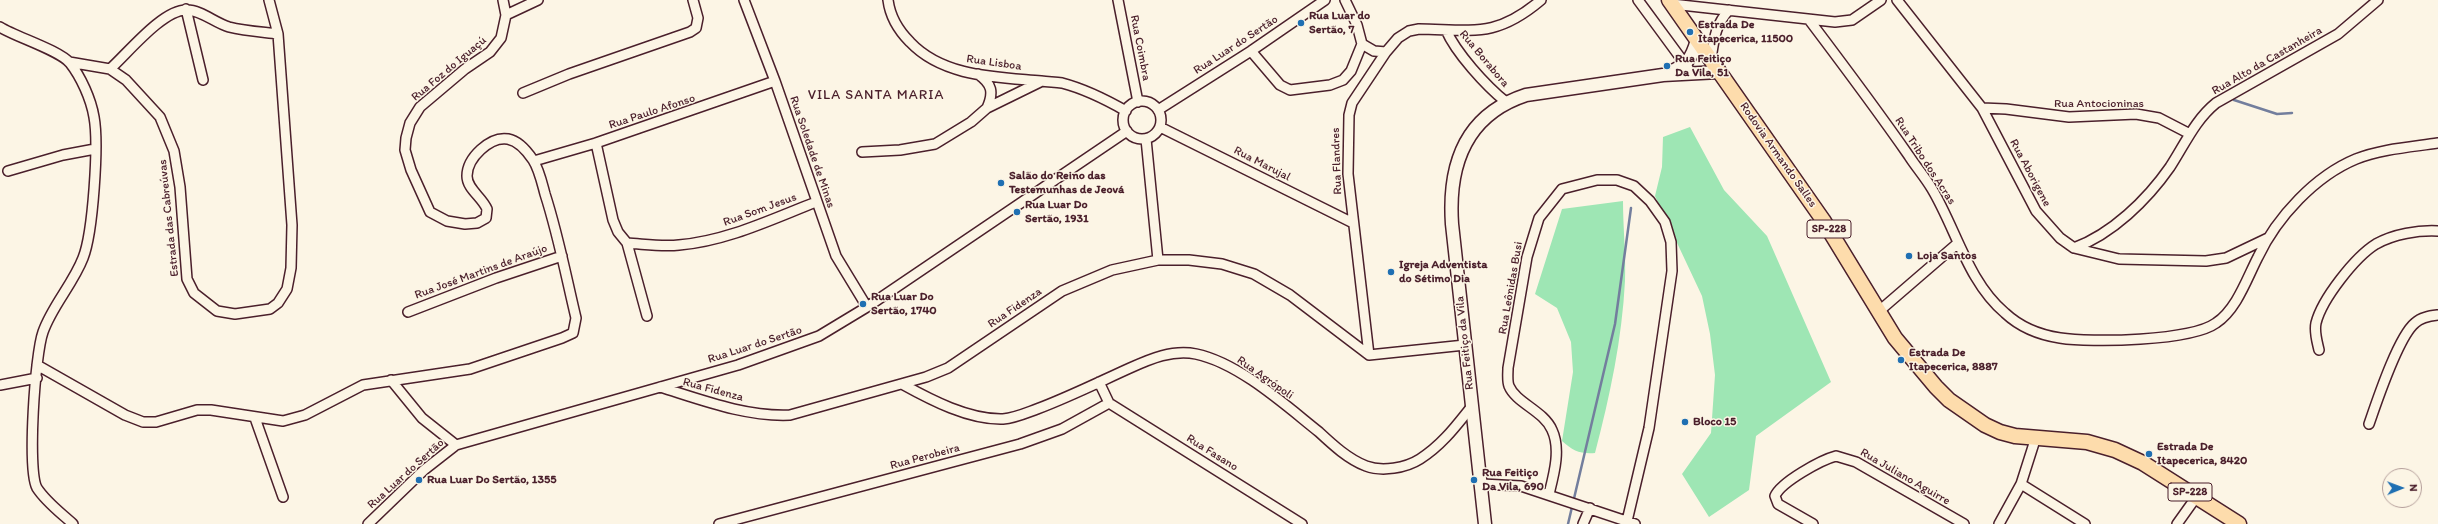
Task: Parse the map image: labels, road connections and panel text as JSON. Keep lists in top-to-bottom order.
{
  "streets": {
    "main road": ["Rodovia Armando Salles", "SP-228"],
    "street": [
      "Rua Luar do Sertão",
      "Rua Coimbra",
      "Rua Borabora",
      "Rua Alto da Castanheira",
      "Rua Lisboa",
      "Rua Foz do Iguaçú",
      "Rua Antocioninas",
      "Rua Paulo Afonso",
      "Rua Soledade de Minas",
      "Rua Flandres",
      "Rua Tribo dos Acras",
      "Rua Marujal",
      "Rua Aborigene",
      "Rua Som Jesus",
      "Estrada das Cabreúvas",
      "Rua José Martins de Araújo",
      "Rua Leônidas Busi",
      "Rua Fidenza",
      "Rua Feitiço da Vila",
      "Rua Agrópoli",
      "Rua Fasano",
      "Rua Perobeira",
      "Rua Juliano Aguirre"
    ]
  },
  "crossings": [
    ["Rua Luar do Sertão", "Rua Coimbra"],
    ["Rua Luar do Sertão", "Rua Lisboa"],
    ["Rua Luar do Sertão", "Rua Soledade de Minas"],
    ["Rua Luar do Sertão", "Rua Marujal"],
    ["Rua Luar do Sertão", "Rua Fidenza"],
    ["Rua Coimbra", "Rua Lisboa"],
    ["Rua Coimbra", "Rua Marujal"],
    ["Rua Borabora", "Rua Flandres"],
    ["Rua Borabora", "Rua Feitiço da Vila"],
    ["Rua Alto da Castanheira", "Rua Antocioninas"],
    ["Rua Alto da Castanheira", "Rua Aborigene"],
    ["Rua Lisboa", "Rua Marujal"],
    ["Rua Foz do Iguaçú", "Rua Paulo Afonso"],
    ["Rua Foz do Iguaçú", "Rua José Martins de Araújo"],
    ["Rua Antocioninas", "Rua Aborigene"],
    ["Rua Paulo Afonso", "Rua Soledade de Minas"],
    ["Rua Soledade de Minas", "Rua Som Jesus"],
    ["Rodovia Armando Salles", "Rua Feitiço da Vila"],
    ["Rua Flandres", "Rua Marujal"],
    ["Rua Flandres", "Rua Fidenza"],
    ["Rua Tribo dos Acras", "Rua Aborigene"],
    ["Rua Leônidas Busi", "Rua Feitiço da Vila"],
    ["Rua Fidenza", "Rua Agrópoli"],
    ["Rua Feitiço da Vila", "Rua Agrópoli"],
    ["Rua Fasano", "Rua Perobeira"]
  ],
  "districts": ["VILA SANTA MARIA"],
  "places": [
    "Rua Luar do Sertão, 7",
    "Estrada De Itapecerica, 11500",
    "Rua Feitiço Da Vila, 51",
    "Salão do Reino das Testemunhas de Jeová",
    "Rua Luar Do Sertão, 1931",
    "Loja Santos",
    "Igreja Adventista do Sétimo Dia",
    "Rua Luar Do Sertão, 1740",
    "Estrada De Itapecerica, 8887",
    "Bloco 15",
    "Estrada De Itapecerica, 8420",
    "Rua Luar Do Sertão, 1355",
    "Rua Feitiço Da Vila, 690"
  ],
  "north": "right"
}
